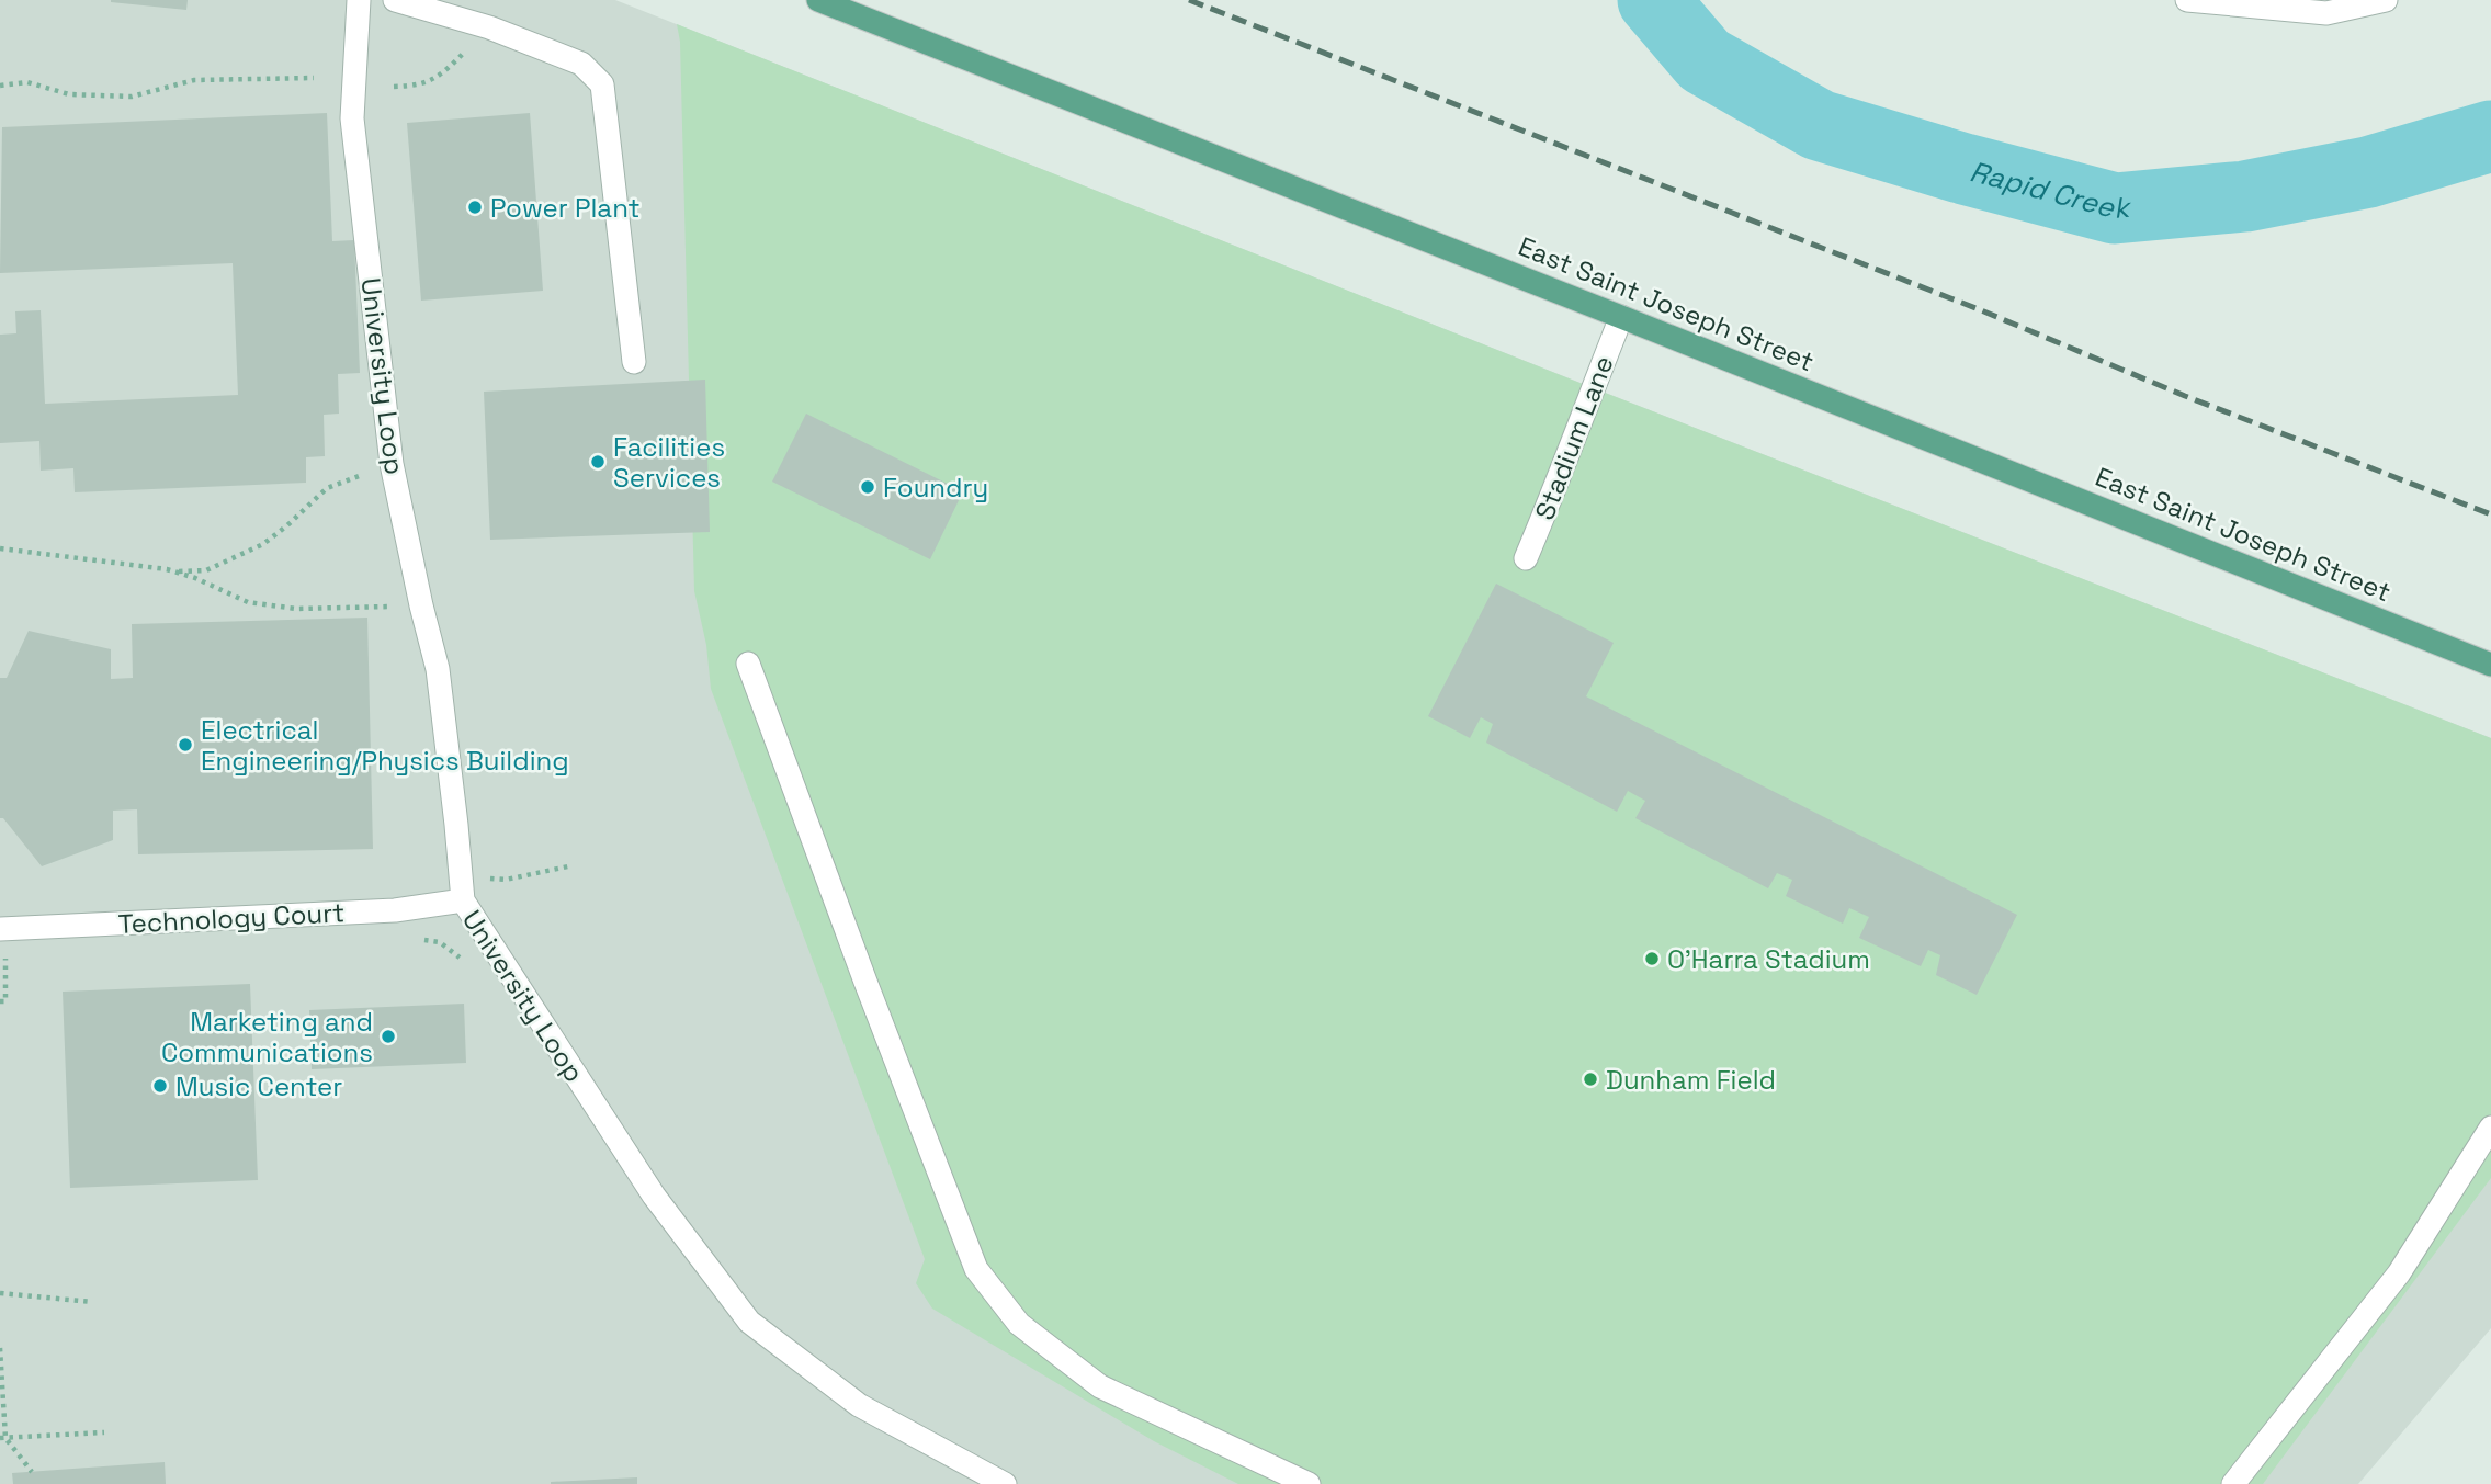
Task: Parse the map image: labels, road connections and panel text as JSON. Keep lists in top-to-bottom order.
{
  "streets": {
    "main road": ["East Saint Joseph Street"],
    "street": ["University Loop", "Stadium Lane", "Technology Court"]
  },
  "crossings": [
    ["East Saint Joseph Street", "Stadium Lane"],
    ["University Loop", "Technology Court"]
  ],
  "water": ["Rapid Creek"],
  "places": [
    "Power Plant",
    "Facilities Services",
    "Foundry",
    "Electrical Engineering/Physics Building",
    "O'Harra Stadium",
    "Marketing and Communications",
    "Dunham Field",
    "Music Center"
  ]
}
